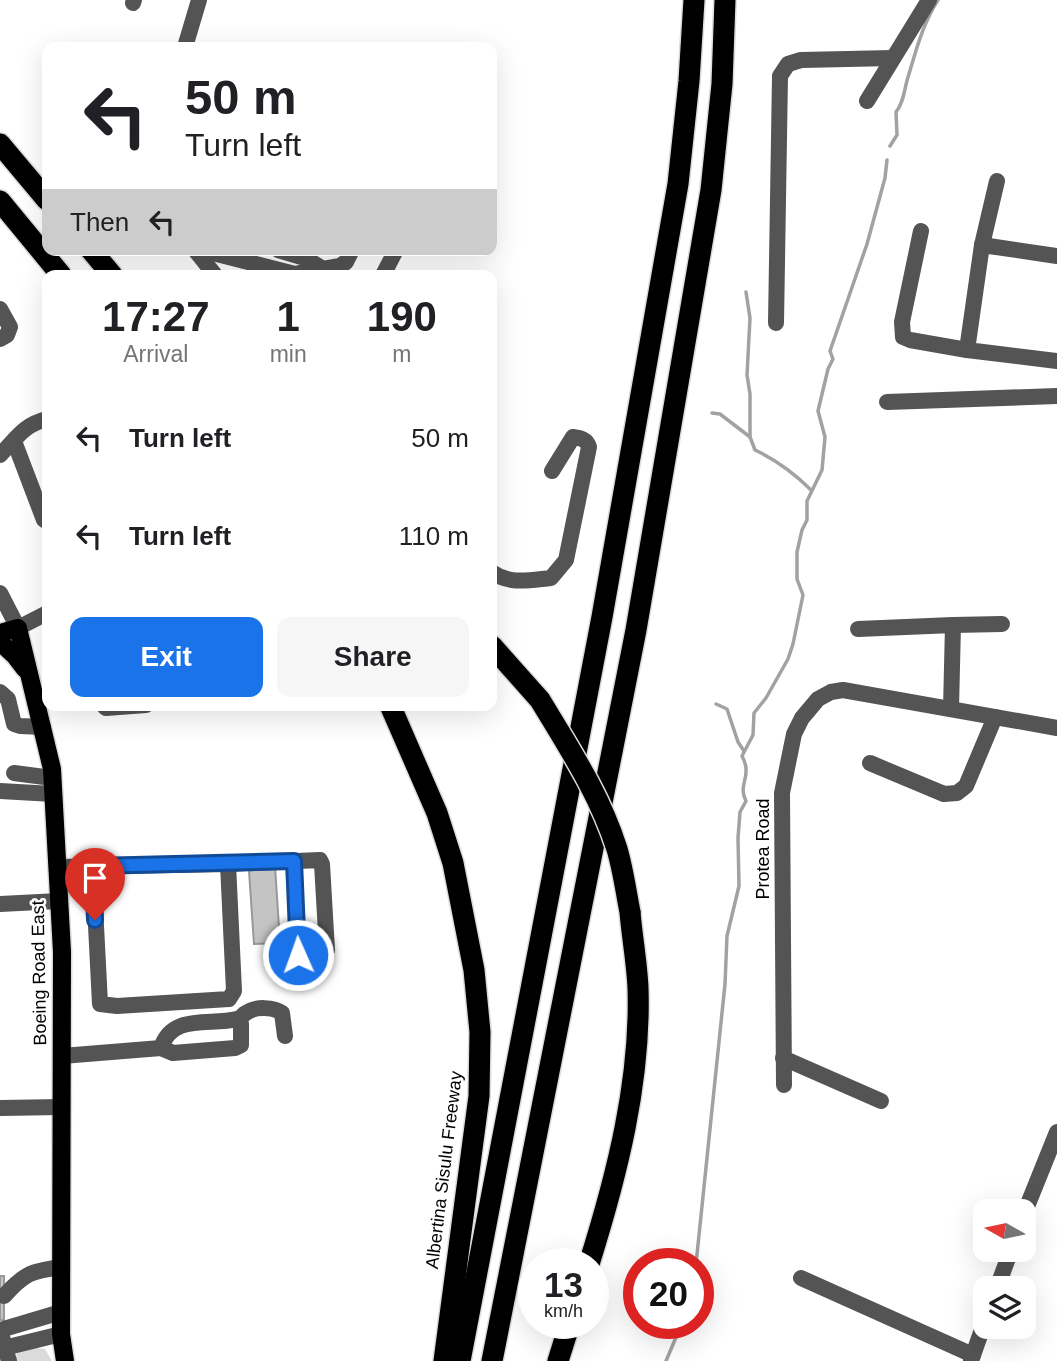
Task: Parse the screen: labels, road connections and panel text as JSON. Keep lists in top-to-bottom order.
{
  "streets": {
    "highway": ["Albertina Sisulu Freeway"],
    "main road": ["Boeing Road East"],
    "street": ["Protea Road"]
  },
  "north": "left",
  "page": {
    "turn": ["50 m", "Turn left"],
    "then": "Then",
    "eta": [
      "17:27",
      "Arrival",
      "1",
      "min",
      "190",
      "m"
    ],
    "list": [
      {
        "name": "Turn left",
        "value": "50 m"
      },
      {
        "name": "Turn left",
        "value": "110 m"
      }
    ],
    "buttons": ["Exit", "Share"],
    "speed": "13 km/h",
    "limit": "20"
  }
}
